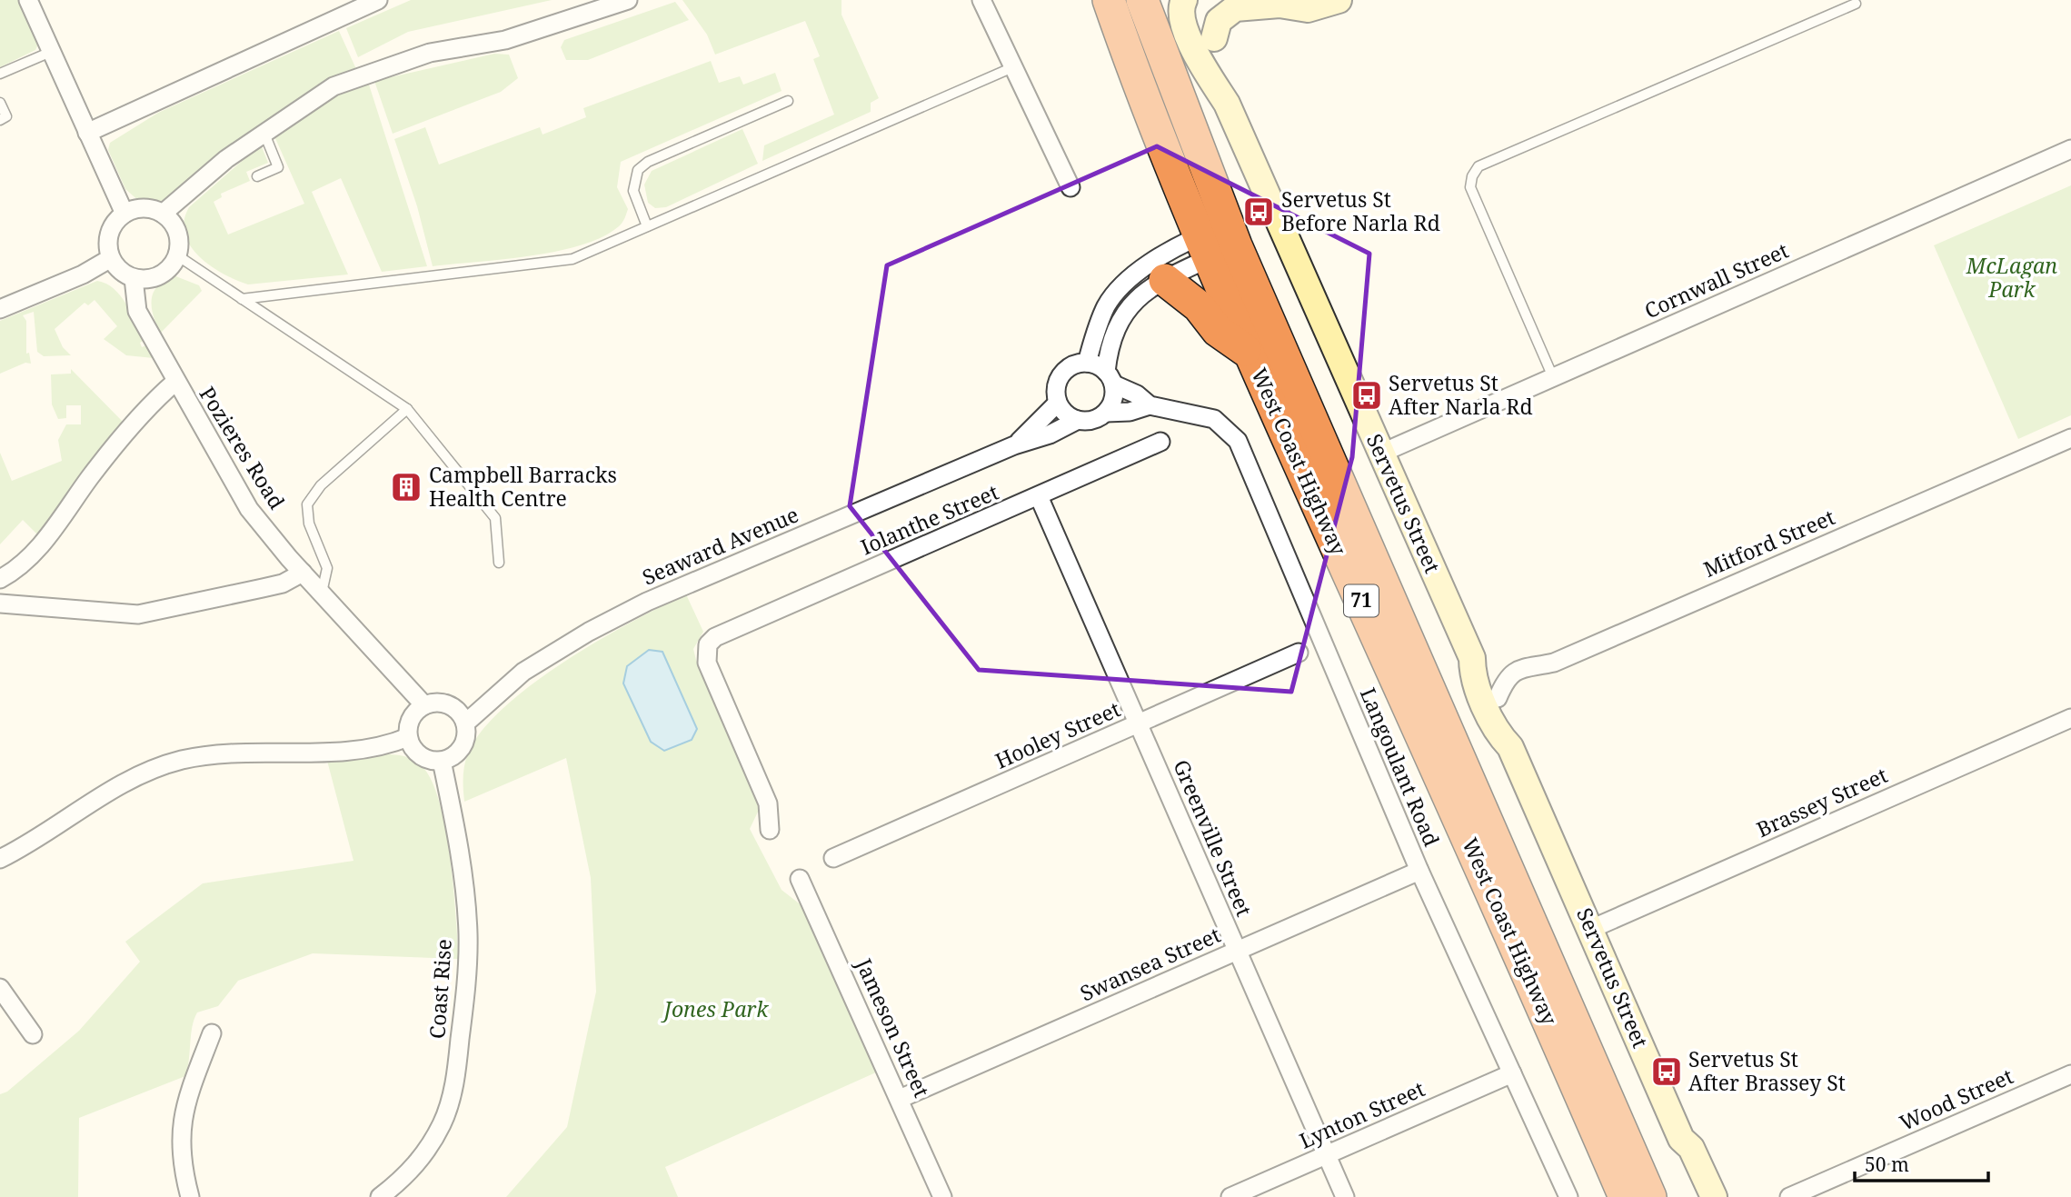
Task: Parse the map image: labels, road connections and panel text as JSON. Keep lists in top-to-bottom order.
{
  "streets": {
    "highway": ["West Coast Highway", "71"],
    "street": [
      "Cornwall Street",
      "Pozieres Road",
      "Servetus Street",
      "Iolanthe Street",
      "Mitford Street",
      "Seaward Avenue",
      "Hooley Street",
      "Langoulant Road",
      "Brassey Street",
      "Greenville Street",
      "Swansea Street",
      "Coast Rise",
      "Jameson Street",
      "Wood Street",
      "Lynton Street"
    ]
  },
  "crossings": [
    ["Cornwall Street", "Servetus Street"],
    ["Pozieres Road", "Seaward Avenue"],
    ["Pozieres Road", "Coast Rise"],
    ["Servetus Street", "Mitford Street"],
    ["Servetus Street", "Brassey Street"],
    ["Iolanthe Street", "Greenville Street"],
    ["Seaward Avenue", "Langoulant Road"],
    ["Seaward Avenue", "Coast Rise"],
    ["Hooley Street", "Greenville Street"],
    ["Langoulant Road", "Swansea Street"],
    ["Langoulant Road", "Lynton Street"],
    ["Greenville Street", "Swansea Street"],
    ["Greenville Street", "Lynton Street"],
    ["Swansea Street", "Jameson Street"]
  ],
  "parks": ["McLagan Park", "Jones Park"],
  "places": {
    "bus stop": ["Servetus St Before Narla Rd", "Servetus St After Narla Rd", "Servetus St After Brassey St"],
    "building": ["Campbell Barracks Health Centre"]
  },
  "scale_bar": "50 m"
}
